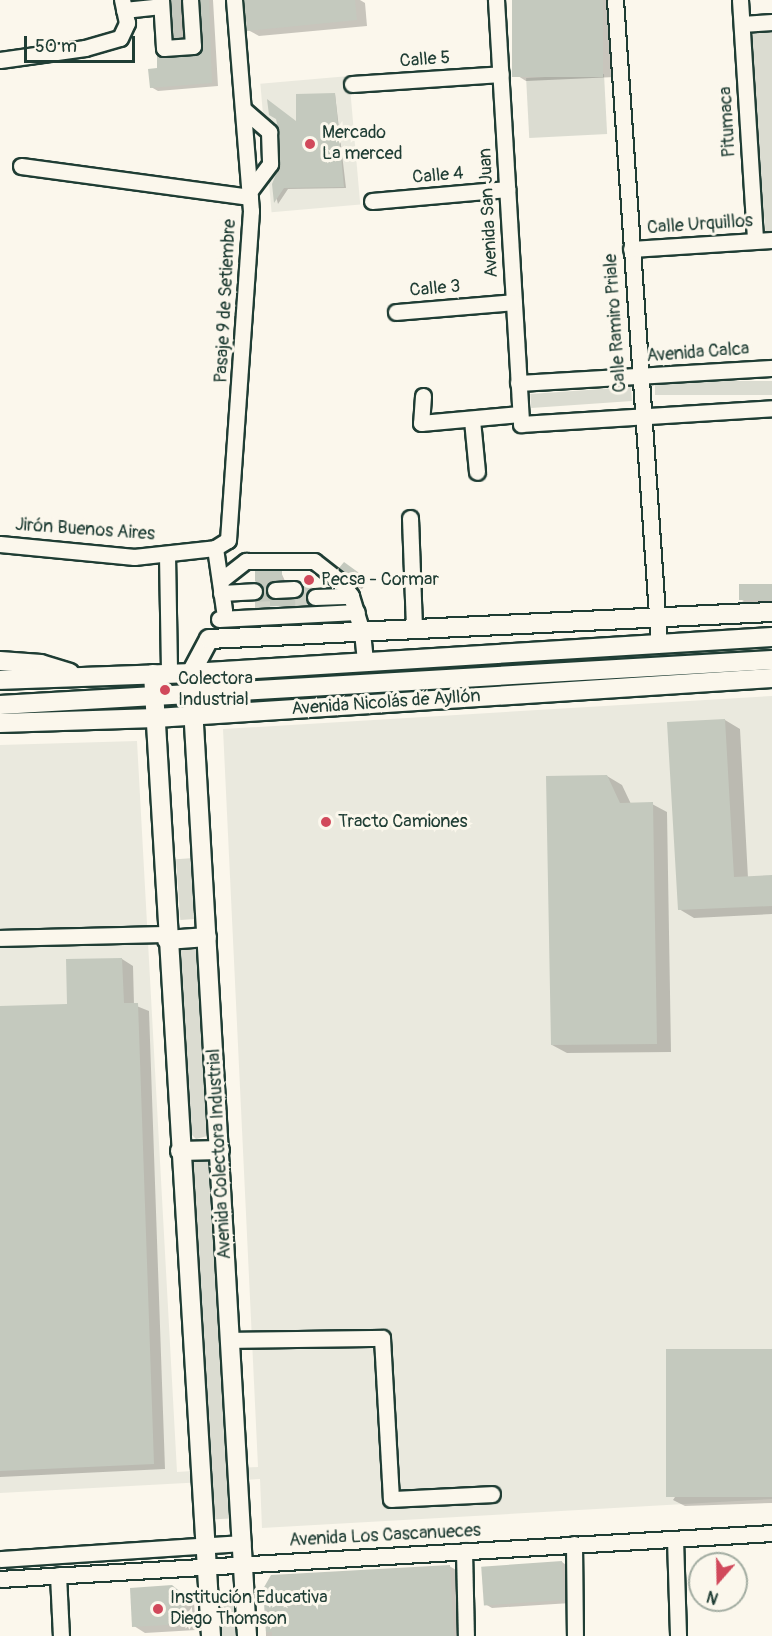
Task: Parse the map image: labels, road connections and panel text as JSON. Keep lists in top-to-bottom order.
{
  "streets": {
    "main road": ["Avenida Nicolás de Ayllón", "Avenida Colectora Industrial"],
    "street": [
      "Calle 5",
      "Pitumaca",
      "Calle 4",
      "Avenida San Juan",
      "Calle Urquillos",
      "Calle 3",
      "Pasaje 9 de Setiembre",
      "Calle Ramiro Priale",
      "Avenida Calca",
      "Jirón Buenos Aires",
      "Avenida Los Cascanueces"
    ]
  },
  "crossings": [
    ["Calle 5", "Avenida San Juan"],
    ["Pitumaca", "Calle Urquillos"],
    ["Calle 4", "Avenida San Juan"],
    ["Avenida San Juan", "Calle 3"],
    ["Avenida San Juan", "Avenida Calca"],
    ["Calle Urquillos", "Calle Ramiro Priale"],
    ["Calle Ramiro Priale", "Avenida Calca"],
    ["Avenida Nicolás de Ayllón", "Avenida Colectora Industrial"],
    ["Avenida Colectora Industrial", "Avenida Los Cascanueces"]
  ],
  "places": [
    "Mercado La merced",
    "Pecsa - Cormar",
    "Colectora Industrial",
    "Tracto Camiones",
    "Institución Educativa Diego Thomson"
  ],
  "scale_bar": "50 m",
  "north": "bottom"
}
